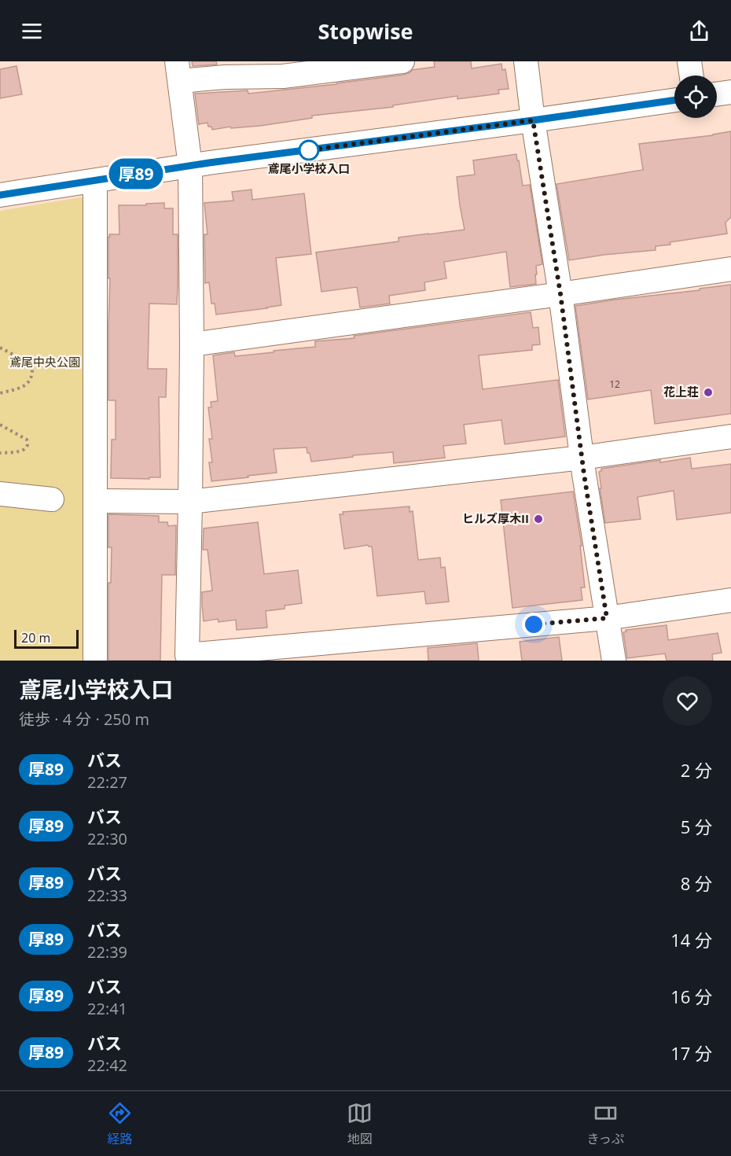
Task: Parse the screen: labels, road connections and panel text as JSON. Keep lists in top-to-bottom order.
{
  "parks": ["鳶尾中央公園"],
  "places": ["鳶尾小学校入口", "花上荘", "ヒルズ厚木II"],
  "lines": ["bus line 厚89"],
  "house_numbers": ["12"],
  "scale_bar": "20 m",
  "page": {
    "header": "Stopwise",
    "on_map": "厚89",
    "scale": "20 m",
    "heading": ["鳶尾小学校入口", "徒歩 · 4 分 · 250 m"],
    "list": [
      {
        "mark": "厚89",
        "name": "バス",
        "note": "22:27",
        "value": "2 分"
      },
      {
        "mark": "厚89",
        "name": "バス",
        "note": "22:30",
        "value": "5 分"
      },
      {
        "mark": "厚89",
        "name": "バス",
        "note": "22:33",
        "value": "8 分"
      },
      {
        "mark": "厚89",
        "name": "バス",
        "note": "22:39",
        "value": "14 分"
      },
      {
        "mark": "厚89",
        "name": "バス",
        "note": "22:41",
        "value": "16 分"
      },
      {
        "mark": "厚89",
        "name": "バス",
        "note": "22:42",
        "value": "17 分"
      }
    ],
    "tabs": ["経路", "地図", "きっぷ"]
  }
}
